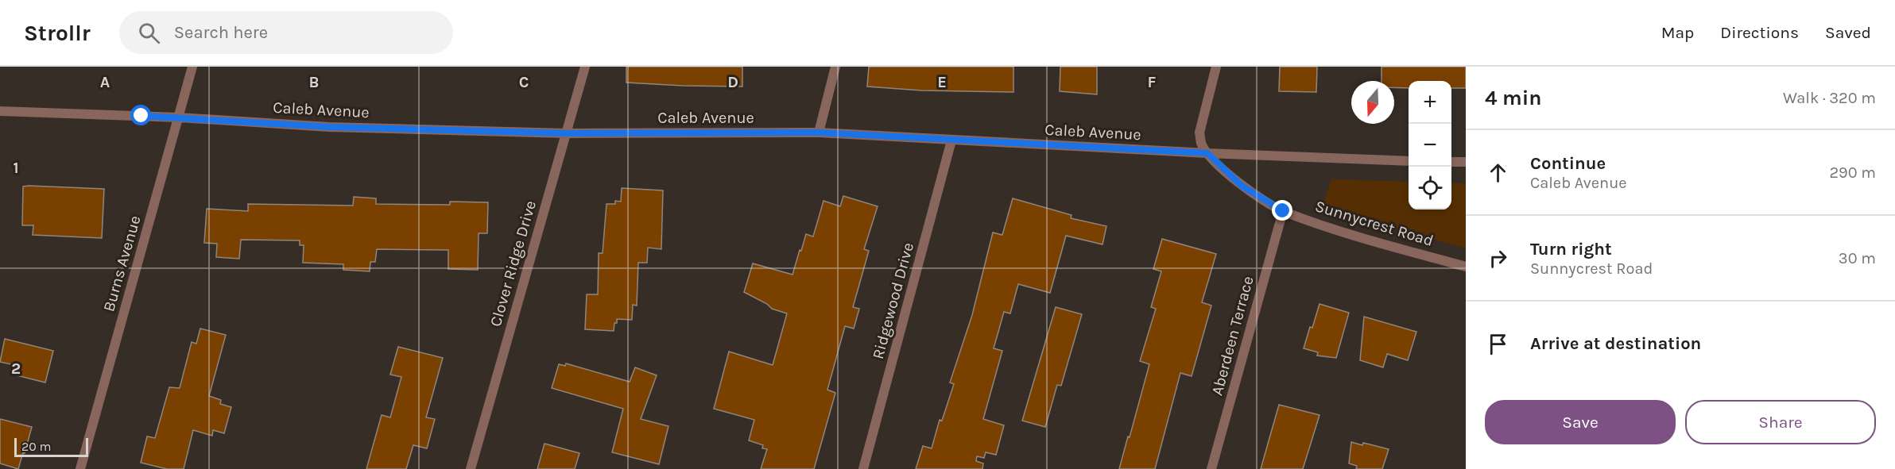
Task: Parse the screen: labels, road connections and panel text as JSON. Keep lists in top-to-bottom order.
{
  "streets": {
    "street": [
      "Caleb Avenue",
      "Sunnycrest Road",
      "Burns Avenue",
      "Clover Ridge Drive",
      "Ridgewood Drive",
      "Aberdeen Terrace"
    ]
  },
  "crossings": [
    ["Caleb Avenue", "Sunnycrest Road"],
    ["Caleb Avenue", "Burns Avenue"],
    ["Caleb Avenue", "Clover Ridge Drive"],
    ["Caleb Avenue", "Ridgewood Drive"],
    ["Sunnycrest Road", "Aberdeen Terrace"]
  ],
  "scale_bar": "20 m",
  "north": "bottom",
  "page": {
    "header": "Strollr",
    "search": "Search here",
    "nav": ["Map", "Directions", "Saved"],
    "heading": ["4 min", "Walk · 320 m"],
    "map_buttons": ["+", "−"],
    "list": [
      ["Continue", "Caleb Avenue", "290 m"],
      ["Turn right", "Sunnycrest Road", "30 m"],
      "Arrive at destination"
    ],
    "buttons": ["Save", "Share"],
    "scale": "20 m"
  },
  "grid": {
    "columns": [
      "A",
      "B",
      "C",
      "D",
      "E",
      "F"
    ],
    "rows": ["1", "2"]
  }
}
